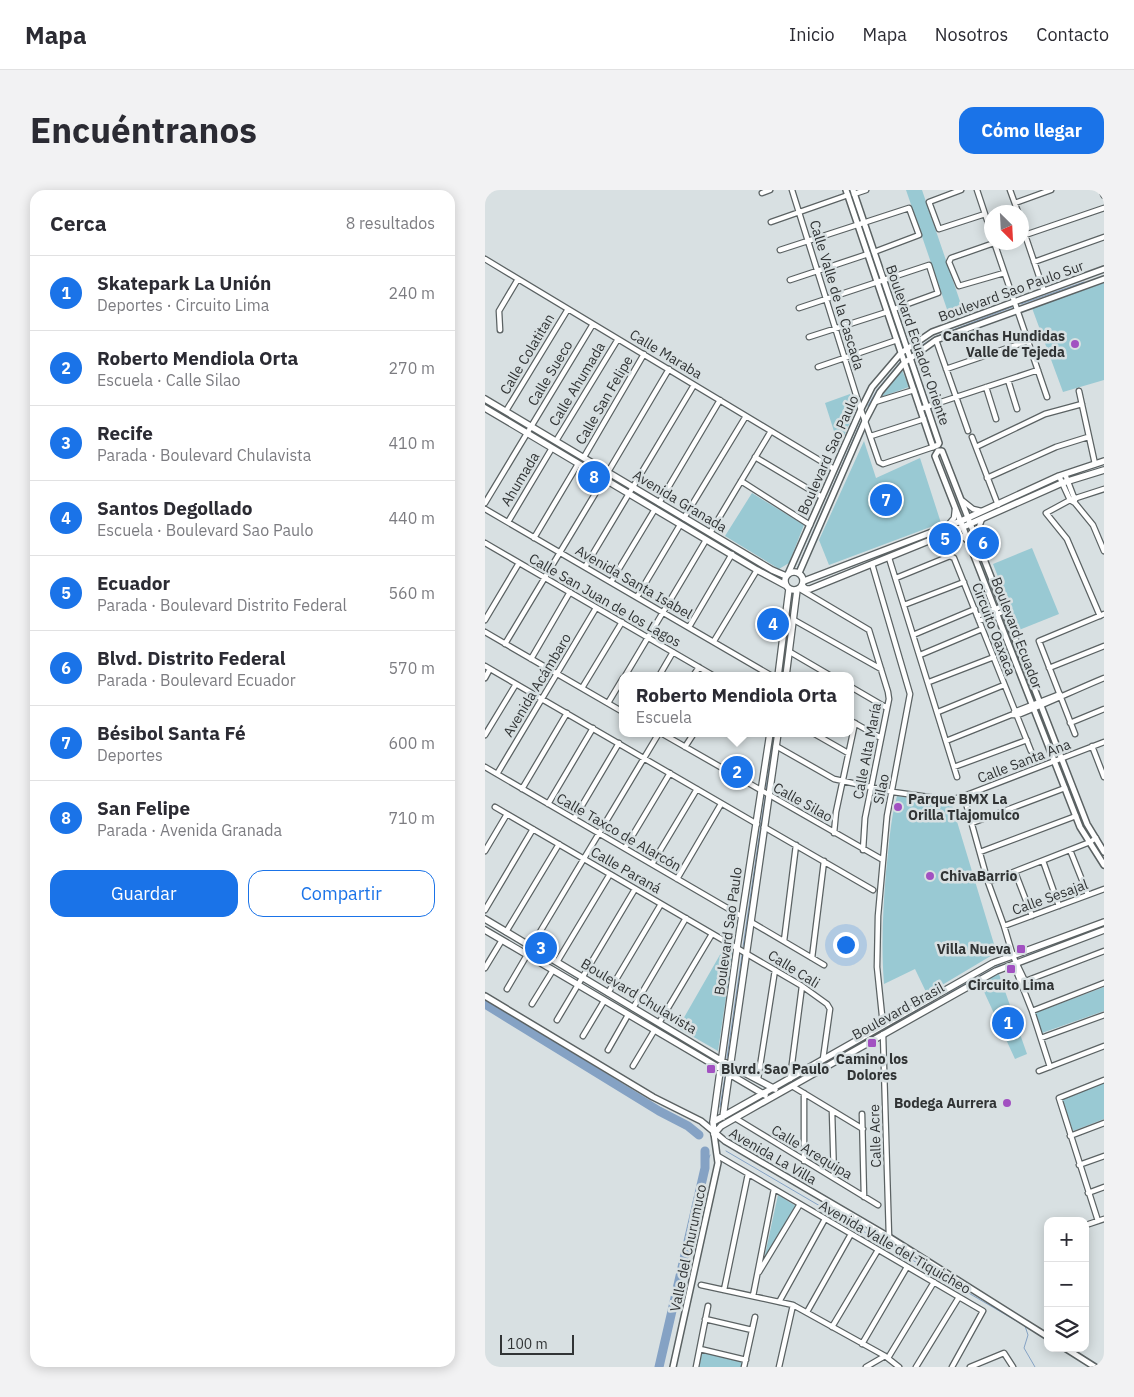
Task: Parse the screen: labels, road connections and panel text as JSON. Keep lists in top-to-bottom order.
{
  "streets": {
    "main road": [
      "Boulevard Sao Paulo",
      "Avenida Granada",
      "Boulevard Chulavista",
      "Boulevard Brasil"
    ],
    "street": [
      "Boulevard Sao Paulo Sur",
      "Calle Valle de la Cascada",
      "Boulevard Ecuador Oriente",
      "Calle Colatitan",
      "Calle Maraba",
      "Calle Sueco",
      "Calle Ahumada",
      "Calle San Felipe",
      "Ahumada",
      "Avenida Santa Isabel",
      "Calle San Juan de los Lagos",
      "Circuito Oaxaca",
      "Boulevard Ecuador",
      "Avenida Acámbaro",
      "Calle Alta María",
      "Calle Santa Ana",
      "Silao",
      "Calle Silao",
      "Calle Taxco de Alarcón",
      "Calle Paraná",
      "Calle Sesajal",
      "Calle Cali",
      "Calle Acre",
      "Calle Arequipa",
      "Avenida La Villa",
      "Avenida Valle del Tiquicheo",
      "Valle del Churumuco"
    ]
  },
  "crossings": [
    ["Boulevard Sao Paulo Sur", "Boulevard Ecuador Oriente"],
    ["Boulevard Sao Paulo Sur", "Boulevard Sao Paulo"],
    ["Calle Valle de la Cascada", "Boulevard Ecuador Oriente"],
    ["Calle Valle de la Cascada", "Boulevard Sao Paulo"],
    ["Boulevard Ecuador Oriente", "Boulevard Sao Paulo"],
    ["Calle Colatitan", "Calle Maraba"],
    ["Calle Colatitan", "Avenida Granada"],
    ["Calle Maraba", "Calle Sueco"],
    ["Calle Maraba", "Calle Ahumada"],
    ["Calle Maraba", "Calle San Felipe"],
    ["Calle Maraba", "Boulevard Sao Paulo"],
    ["Calle Sueco", "Avenida Granada"],
    ["Calle Ahumada", "Avenida Granada"],
    ["Calle San Felipe", "Avenida Granada"],
    ["Boulevard Sao Paulo", "Avenida Granada"],
    ["Boulevard Sao Paulo", "Calle Santa Ana"],
    ["Boulevard Sao Paulo", "Calle Silao"],
    ["Boulevard Sao Paulo", "Calle Taxco de Alarcón"],
    ["Boulevard Sao Paulo", "Calle Paraná"],
    ["Boulevard Sao Paulo", "Calle Cali"],
    ["Boulevard Sao Paulo", "Boulevard Chulavista"],
    ["Boulevard Sao Paulo", "Boulevard Brasil"],
    ["Boulevard Sao Paulo", "Avenida La Villa"],
    ["Boulevard Sao Paulo", "Valle del Churumuco"],
    ["Ahumada", "Avenida Granada"],
    ["Ahumada", "Avenida Santa Isabel"],
    ["Calle San Juan de los Lagos", "Avenida Acámbaro"],
    ["Boulevard Ecuador", "Calle Santa Ana"],
    ["Avenida Acámbaro", "Calle Taxco de Alarcón"],
    ["Calle Alta María", "Calle Santa Ana"],
    ["Calle Alta María", "Calle Silao"],
    ["Calle Santa Ana", "Silao"],
    ["Silao", "Calle Silao"],
    ["Silao", "Boulevard Brasil"],
    ["Calle Paraná", "Calle Cali"],
    ["Calle Cali", "Boulevard Brasil"],
    ["Boulevard Chulavista", "Boulevard Brasil"],
    ["Boulevard Brasil", "Calle Acre"],
    ["Boulevard Brasil", "Calle Arequipa"],
    ["Boulevard Brasil", "Avenida La Villa"],
    ["Boulevard Brasil", "Valle del Churumuco"],
    ["Calle Acre", "Calle Arequipa"],
    ["Calle Acre", "Avenida La Villa"],
    ["Avenida La Villa", "Valle del Churumuco"],
    ["Avenida Valle del Tiquicheo", "Valle del Churumuco"]
  ],
  "places": {
    "other": [
      "Canchas Hundidas Valle de Tejeda",
      "Parque BMX La Orilla Tlajomulco",
      "ChivaBarrio",
      "Bodega Aurrera"
    ],
    "transit": [
      "Villa Nueva",
      "Circuito Lima",
      "Camino los Dolores",
      "Blvrd. Sao Paulo"
    ]
  },
  "scale_bar": "100 m",
  "north": "bottom right",
  "page": {
    "header": "Mapa",
    "nav": [
      "Inicio",
      "Mapa",
      "Nosotros",
      "Contacto"
    ],
    "title": "Encuéntranos",
    "buttons": [
      "Cómo llegar",
      ["Guardar", "Compartir"]
    ],
    "heading": ["Cerca", "8 resultados"],
    "list": [
      {
        "mark": "1",
        "name": "Skatepark La Unión",
        "note": "Deportes · Circuito Lima",
        "value": "240 m"
      },
      {
        "mark": "2",
        "name": "Roberto Mendiola Orta",
        "note": "Escuela · Calle Silao",
        "value": "270 m"
      },
      {
        "mark": "3",
        "name": "Recife",
        "note": "Parada · Boulevard Chulavista",
        "value": "410 m"
      },
      {
        "mark": "4",
        "name": "Santos Degollado",
        "note": "Escuela · Boulevard Sao Paulo",
        "value": "440 m"
      },
      {
        "mark": "5",
        "name": "Ecuador",
        "note": "Parada · Boulevard Distrito Federal",
        "value": "560 m"
      },
      {
        "mark": "6",
        "name": "Blvd. Distrito Federal",
        "note": "Parada · Boulevard Ecuador",
        "value": "570 m"
      },
      {
        "mark": "7",
        "name": "Bésibol Santa Fé",
        "note": "Deportes",
        "value": "600 m"
      },
      {
        "mark": "8",
        "name": "San Felipe",
        "note": "Parada · Avenida Granada",
        "value": "710 m"
      }
    ],
    "pins": [
      "8",
      "7",
      "5",
      "6",
      "4",
      "2",
      "3",
      "1"
    ],
    "popup": ["Roberto Mendiola Orta", "Escuela"],
    "map_buttons": ["+", "−"],
    "scale": "100 m"
  }
}
